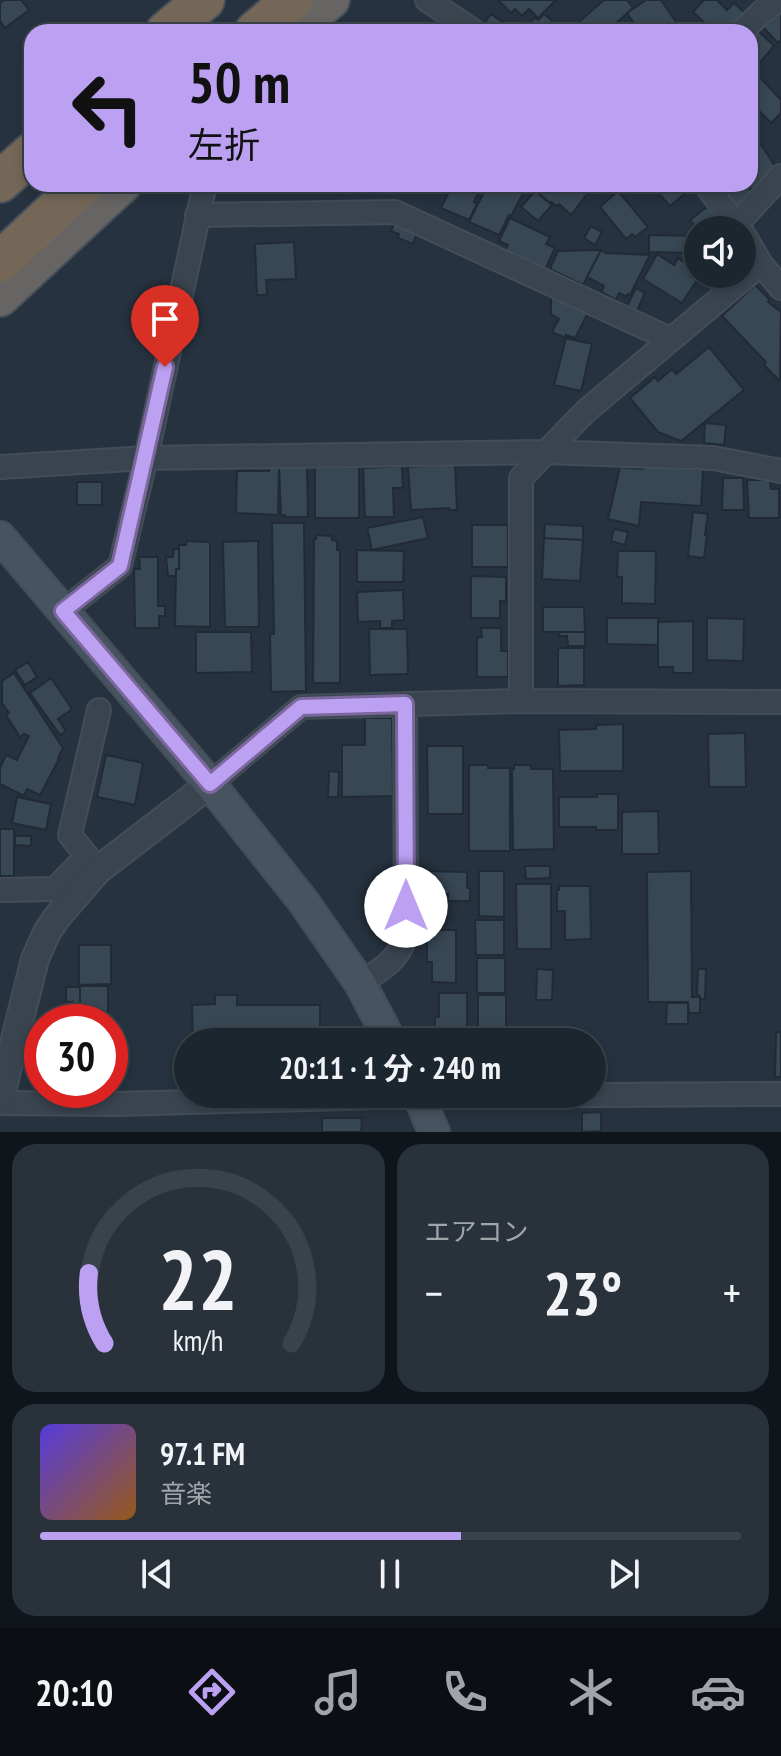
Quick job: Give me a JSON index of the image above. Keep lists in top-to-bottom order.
{
  "page": {
    "turn": ["50 m", "左折"],
    "limit": "30",
    "trip": "20:11 · 1 分 · 240 m",
    "tile": "エアコン",
    "heat": ["−", "23°", "+"],
    "song": ["97.1 FM", "音楽"],
    "tabs": "20:10",
    "gauge": ["22", "km/h"]
  }
}
